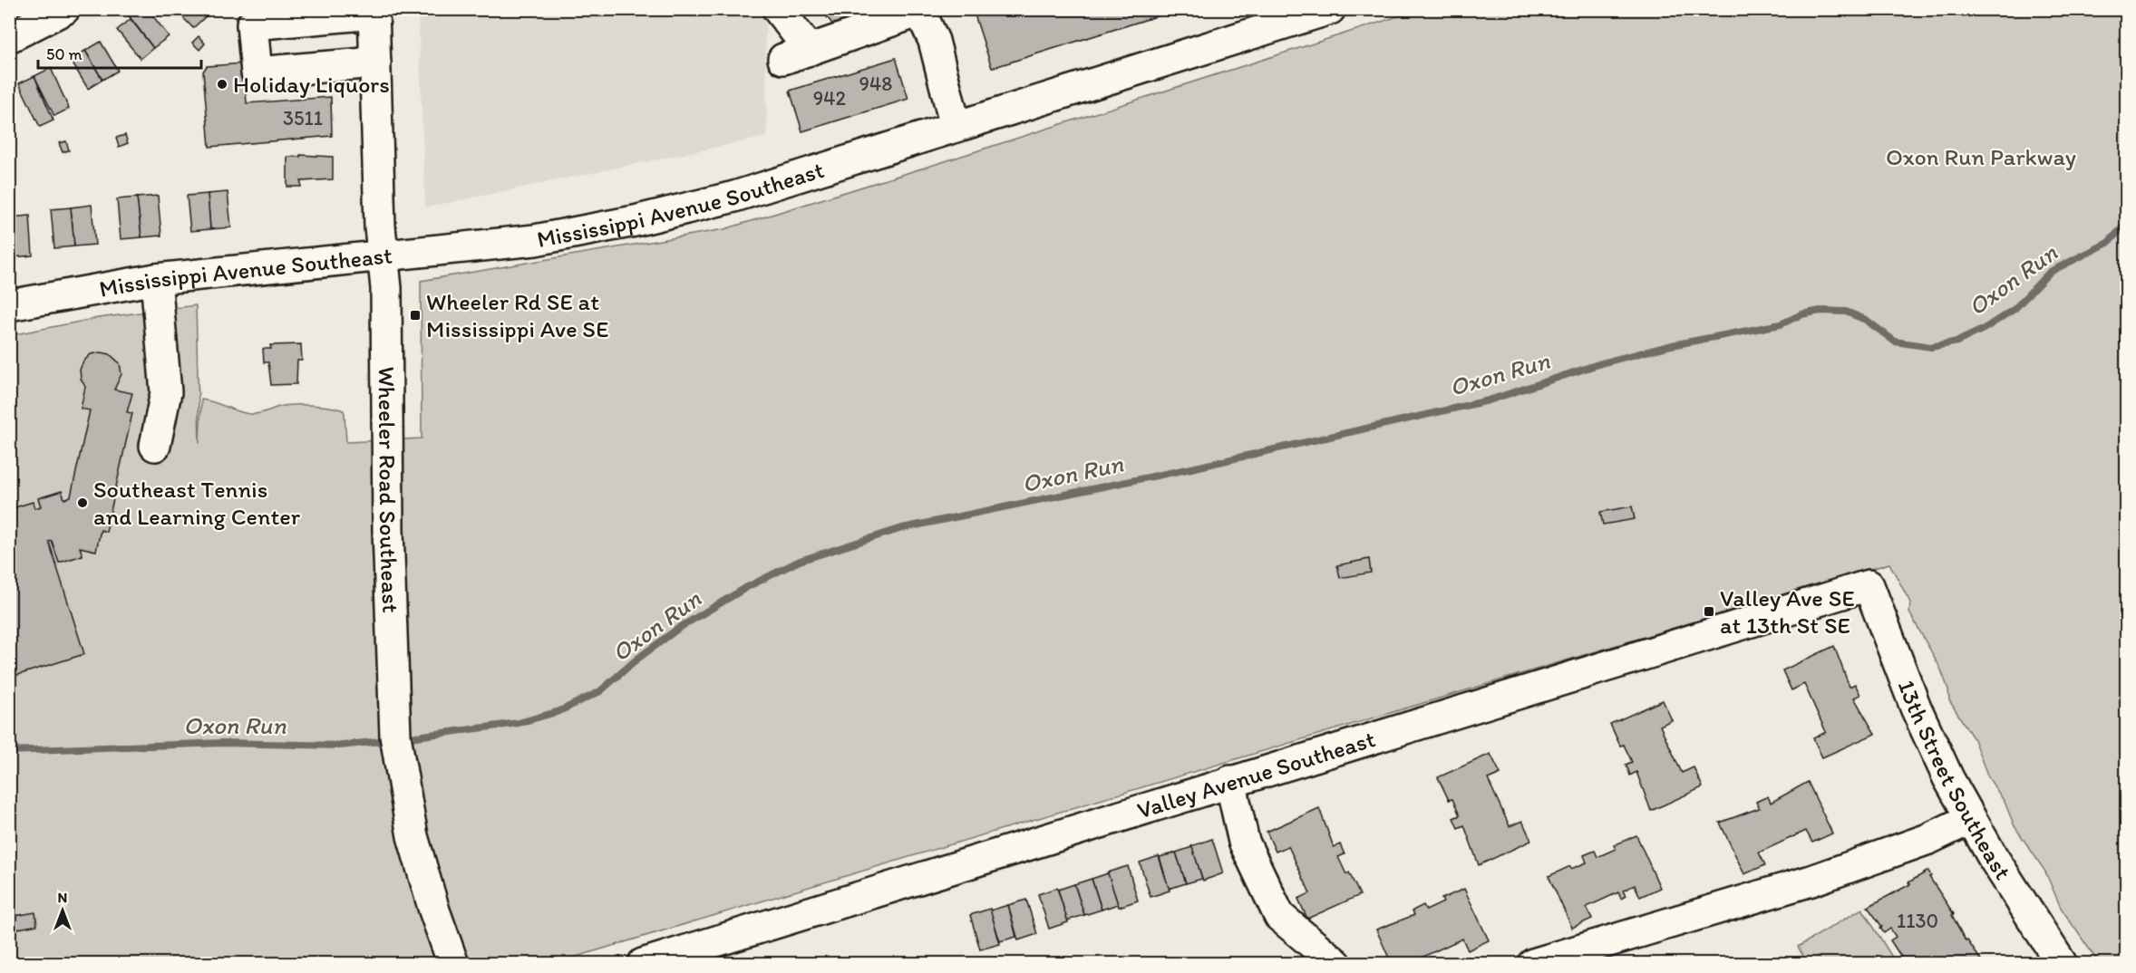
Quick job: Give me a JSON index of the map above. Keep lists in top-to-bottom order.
{
  "streets": {
    "main road": [
      "Mississippi Avenue Southeast",
      "Wheeler Road Southeast",
      "Valley Avenue Southeast",
      "13th Street Southeast"
    ]
  },
  "crossings": [
    ["Mississippi Avenue Southeast", "Wheeler Road Southeast"],
    ["Valley Avenue Southeast", "13th Street Southeast"]
  ],
  "water": ["Oxon Run"],
  "parks": ["Oxon Run Parkway"],
  "places": {
    "other": ["Holiday Liquors", "Southeast Tennis and Learning Center"],
    "transit": ["Wheeler Rd SE at Mississippi Ave SE", "Valley Ave SE at 13th St SE"]
  },
  "house_numbers": [
    "948",
    "942",
    "3511",
    "1130"
  ],
  "scale_bar": "50 m",
  "north": "top"
}
